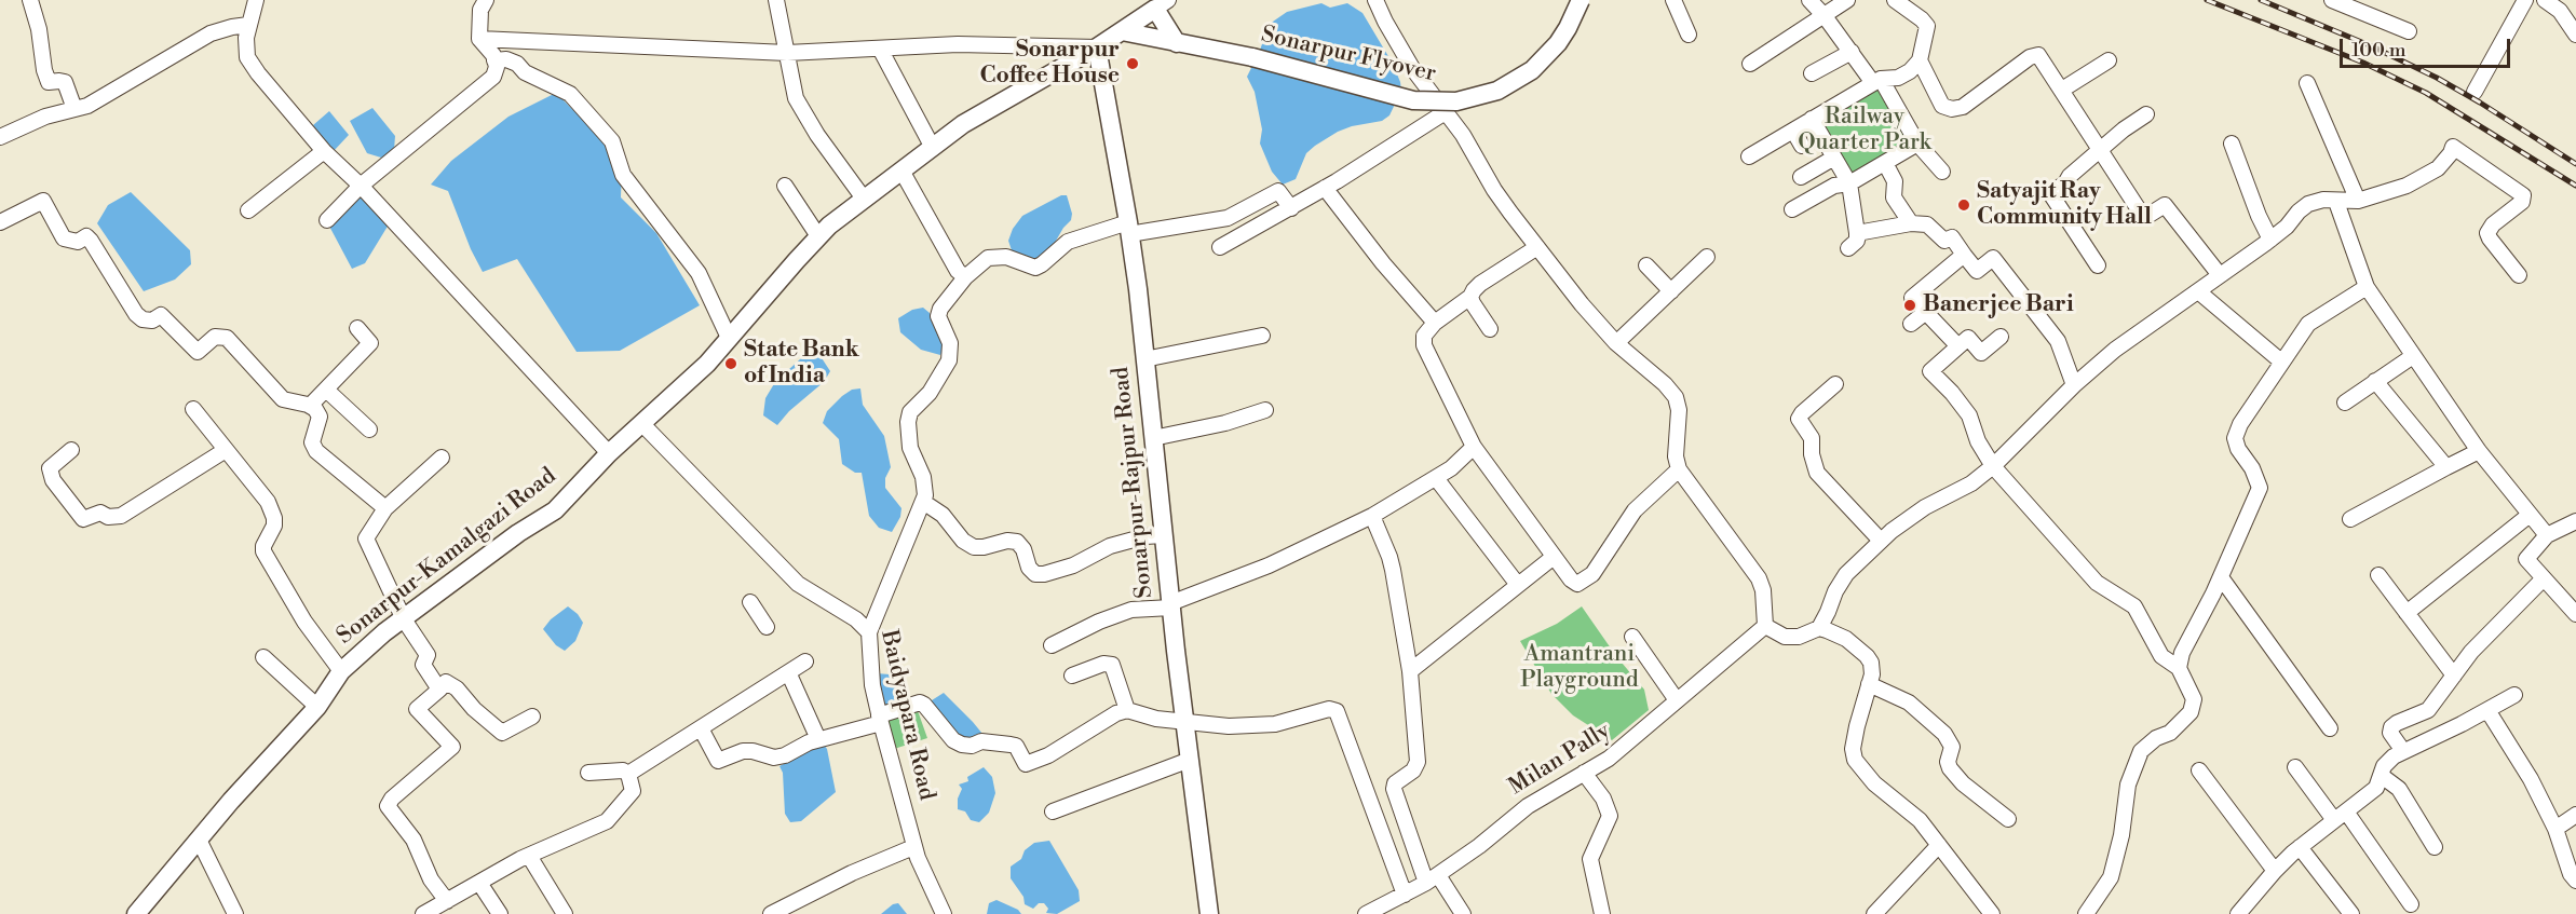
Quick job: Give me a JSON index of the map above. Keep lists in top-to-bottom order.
{
  "streets": {
    "main road": ["Sonarpur Flyover", "Sonarpur-Rajpur Road", "Sonarpur-Kamalgazi Road"],
    "street": ["Baidyapara Road", "Milan Pally"]
  },
  "crossings": [
    ["Sonarpur Flyover", "Sonarpur-Kamalgazi Road"],
    ["Sonarpur-Rajpur Road", "Sonarpur-Kamalgazi Road"],
    ["Sonarpur-Kamalgazi Road", "Baidyapara Road"]
  ],
  "parks": ["Railway Quarter Park", "Amantrani Playground"],
  "places": [
    "Sonarpur Coffee House",
    "Satyajit Ray Community Hall",
    "Banerjee Bari",
    "State Bank of India"
  ],
  "scale_bar": "100 m"
}
